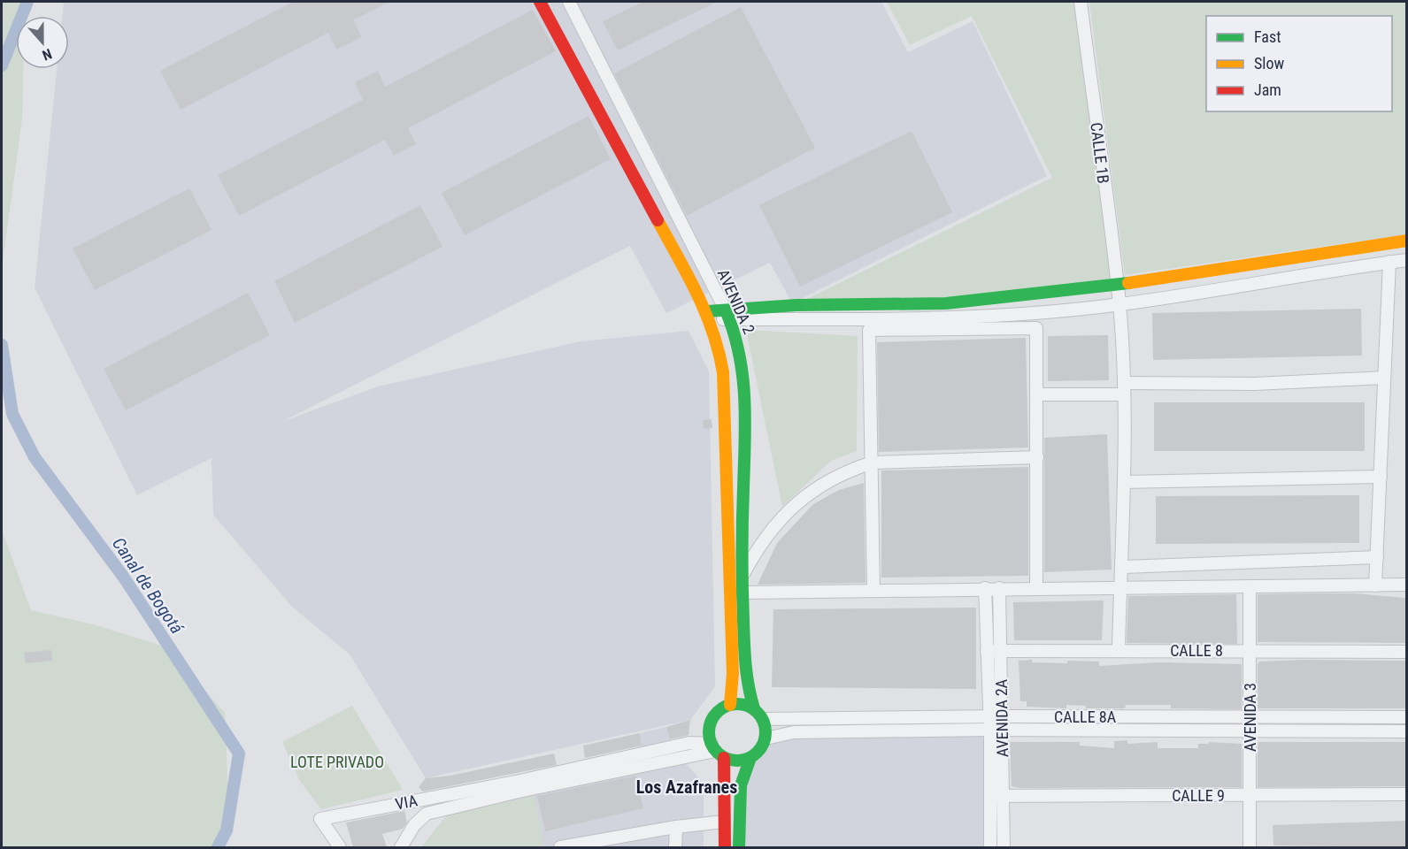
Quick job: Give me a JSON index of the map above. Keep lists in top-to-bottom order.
{
  "streets": {
    "street": [
      "CALLE 1B",
      "AVENIDA 2",
      "CALLE 8",
      "CALLE 8A",
      "AVENIDA 3",
      "AVENIDA 2A",
      "CALLE 9",
      "VIA"
    ]
  },
  "crossings": [
    ["CALLE 1B", "CALLE 8"],
    ["AVENIDA 2", "CALLE 8A"],
    ["CALLE 8", "AVENIDA 3"],
    ["CALLE 8", "AVENIDA 2A"],
    ["CALLE 8A", "AVENIDA 3"],
    ["CALLE 8A", "AVENIDA 2A"],
    ["AVENIDA 3", "CALLE 9"],
    ["AVENIDA 2A", "CALLE 9"]
  ],
  "districts": ["Los Azafranes"],
  "water": ["Canal de Bogotá"],
  "parks": ["LOTE PRIVADO"],
  "legend": ["Fast", "Slow", "Jam"],
  "north": "bottom"
}
